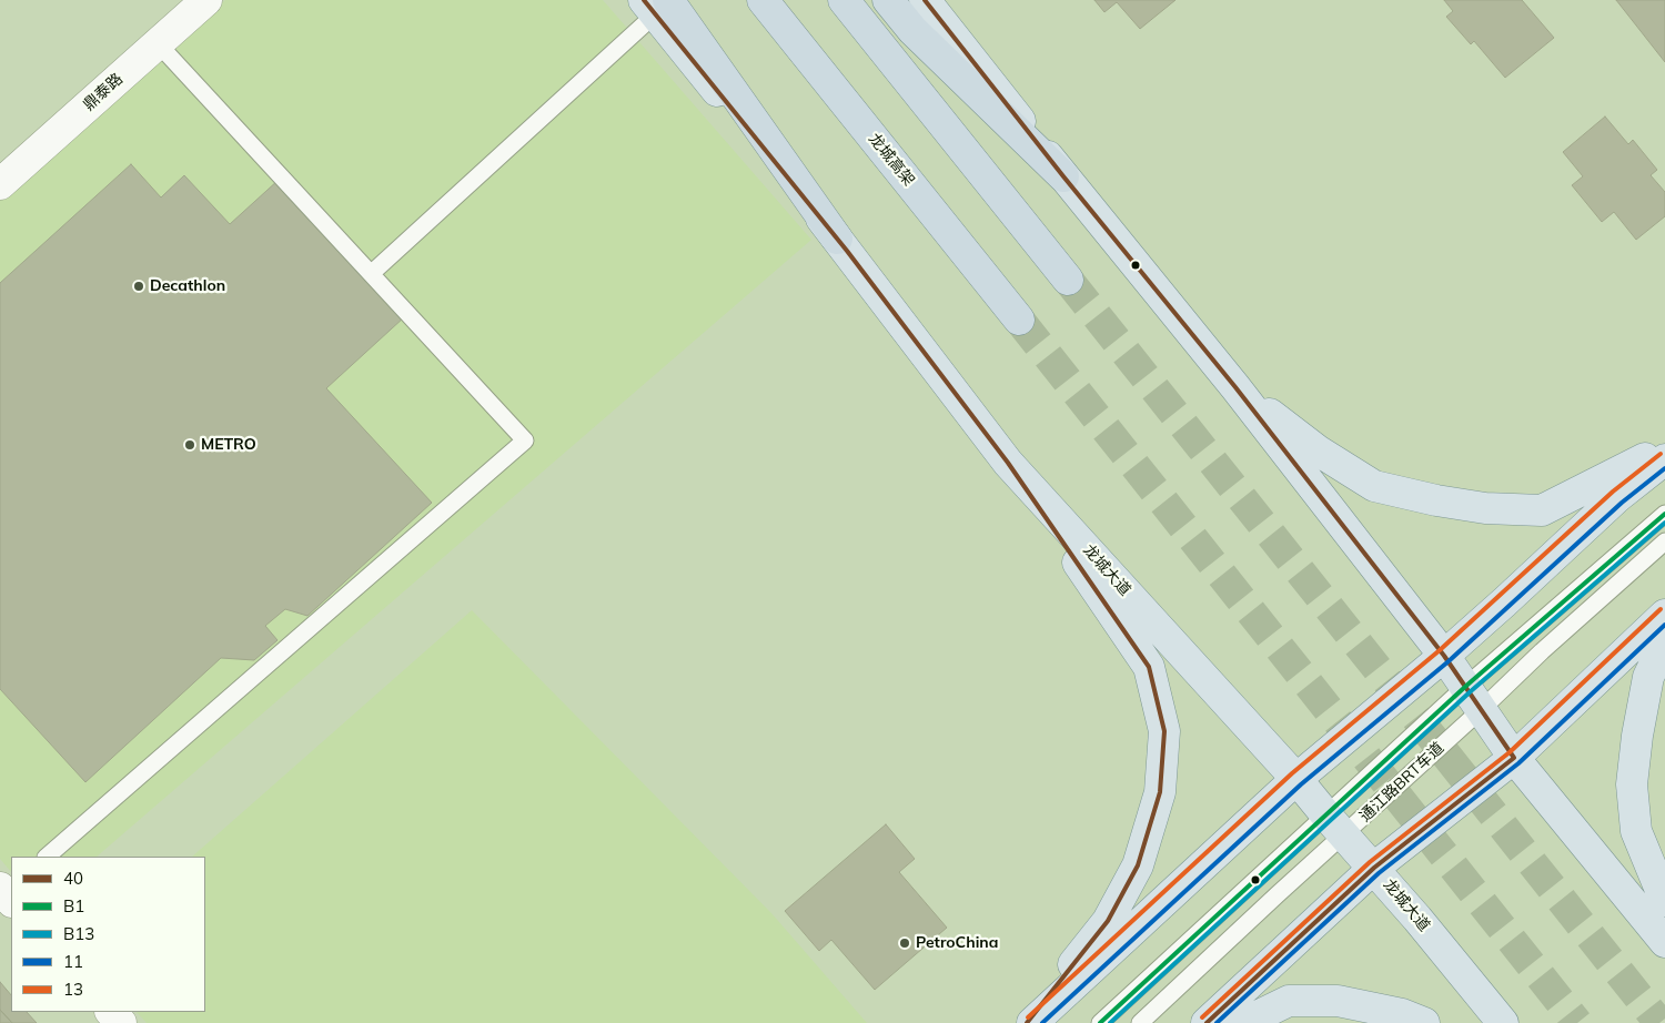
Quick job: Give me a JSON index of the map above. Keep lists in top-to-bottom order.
{
  "streets": {
    "highway": ["龙城高架"],
    "main road": ["龙城大道"],
    "street": ["鼎泰路"],
    "lane": ["通江路BRT车道"]
  },
  "crossings": [
    ["龙城大道", "通江路BRT车道"]
  ],
  "places": ["Decathlon", "METRO", "PetroChina"],
  "lines": [
    "transit line 40",
    "transit line 13",
    "transit line 11",
    "transit line B1",
    "transit line B13"
  ],
  "legend": [
    "40",
    "B1",
    "B13",
    "11",
    "13"
  ]
}
